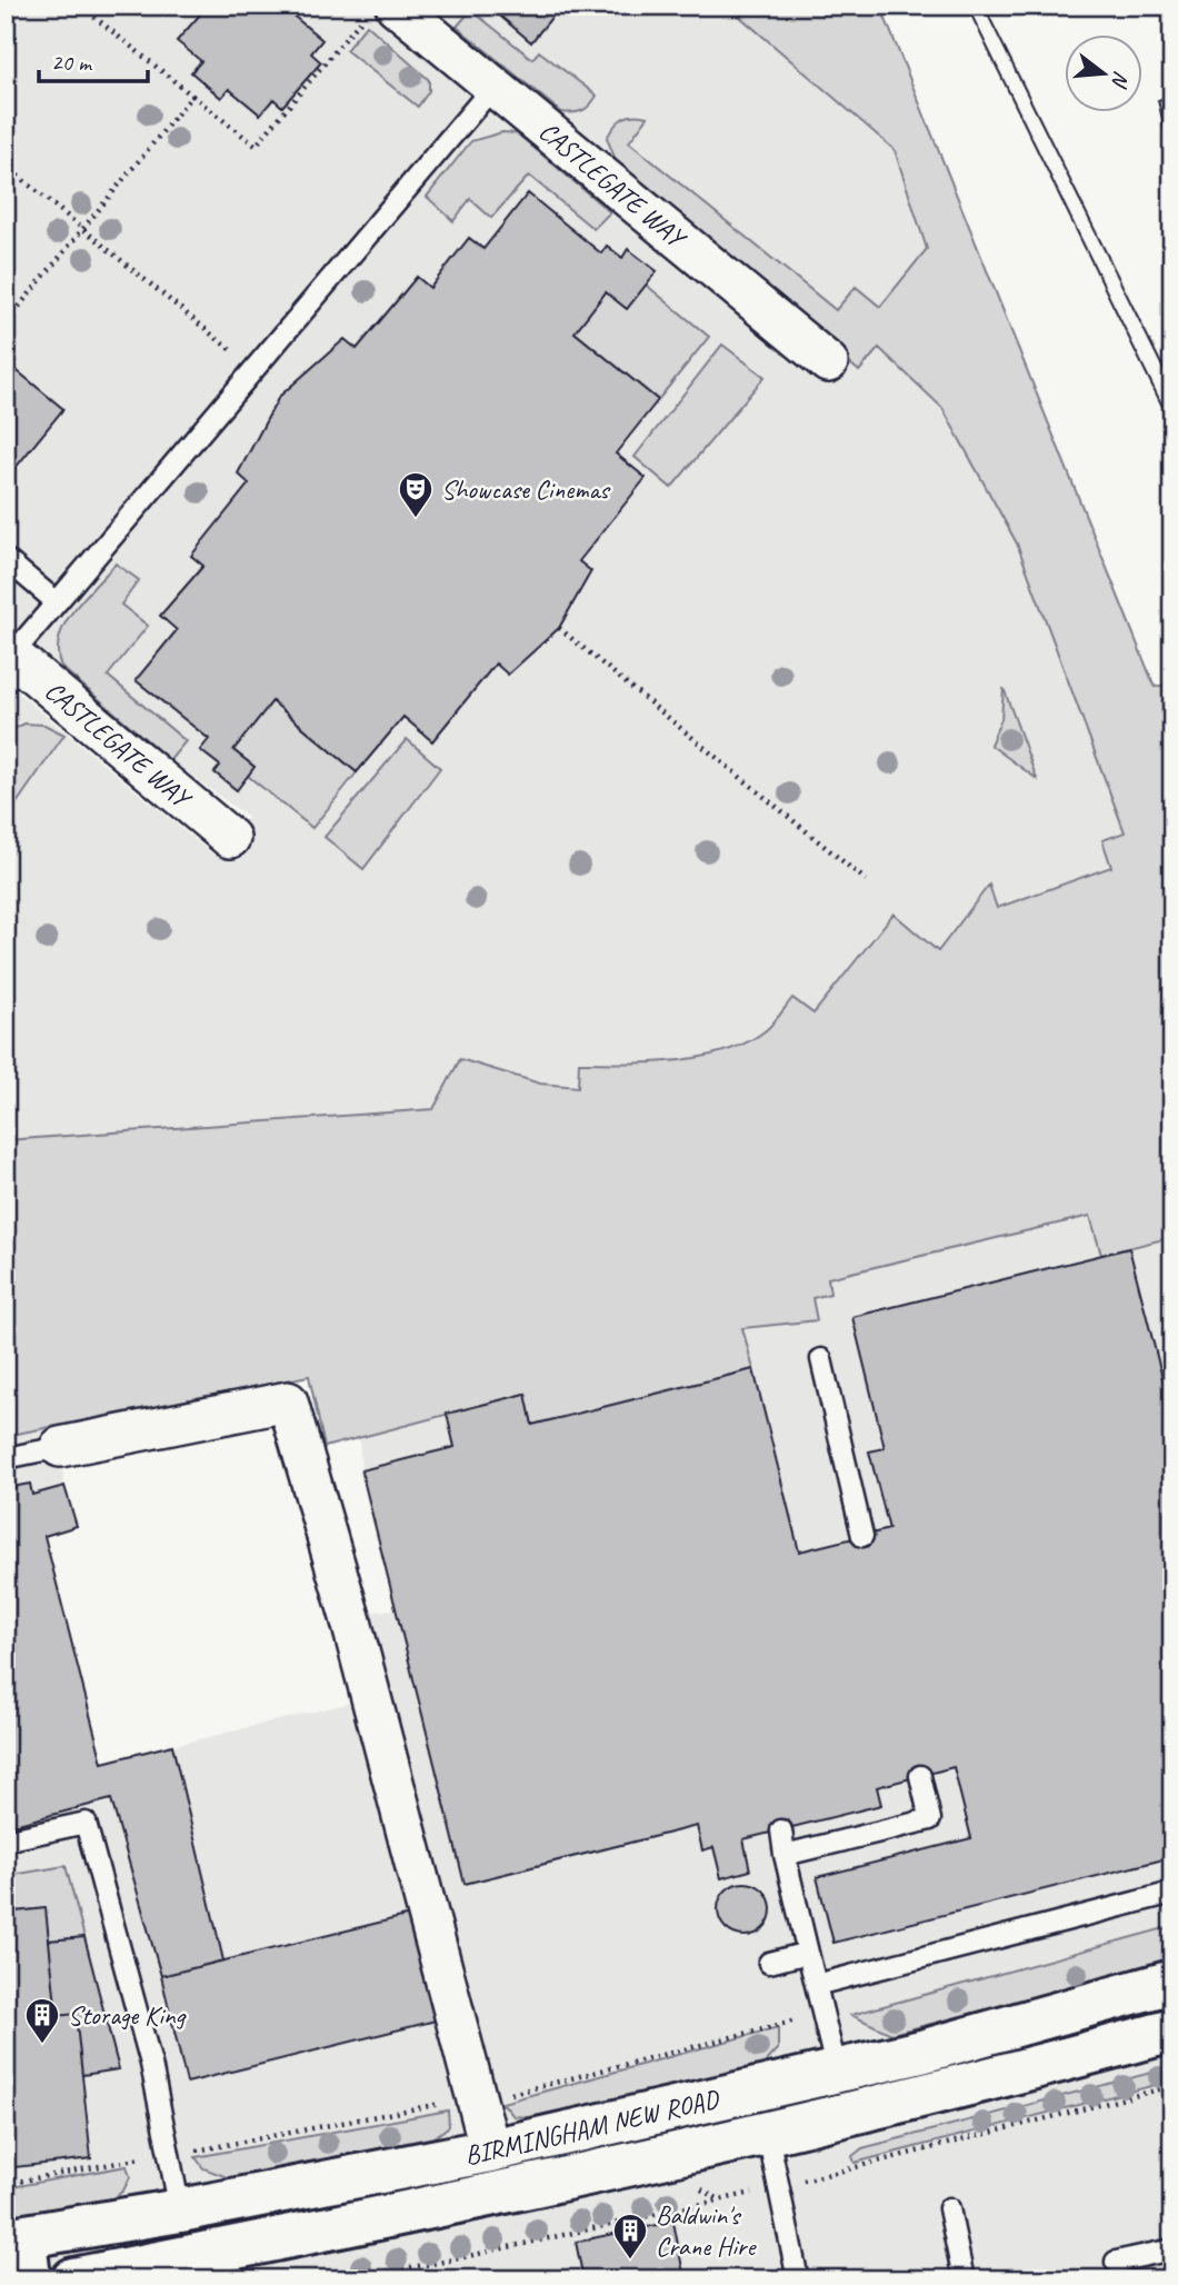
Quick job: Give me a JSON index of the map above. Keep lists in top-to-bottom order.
{
  "streets": {
    "highway": ["BIRMINGHAM NEW ROAD"],
    "street": ["CASTLEGATE WAY"]
  },
  "places": {
    "theatre": ["Showcase Cinemas"],
    "building": ["Storage King", "Baldwin's Crane Hire"]
  },
  "scale_bar": "20 m",
  "north": "right"
}
